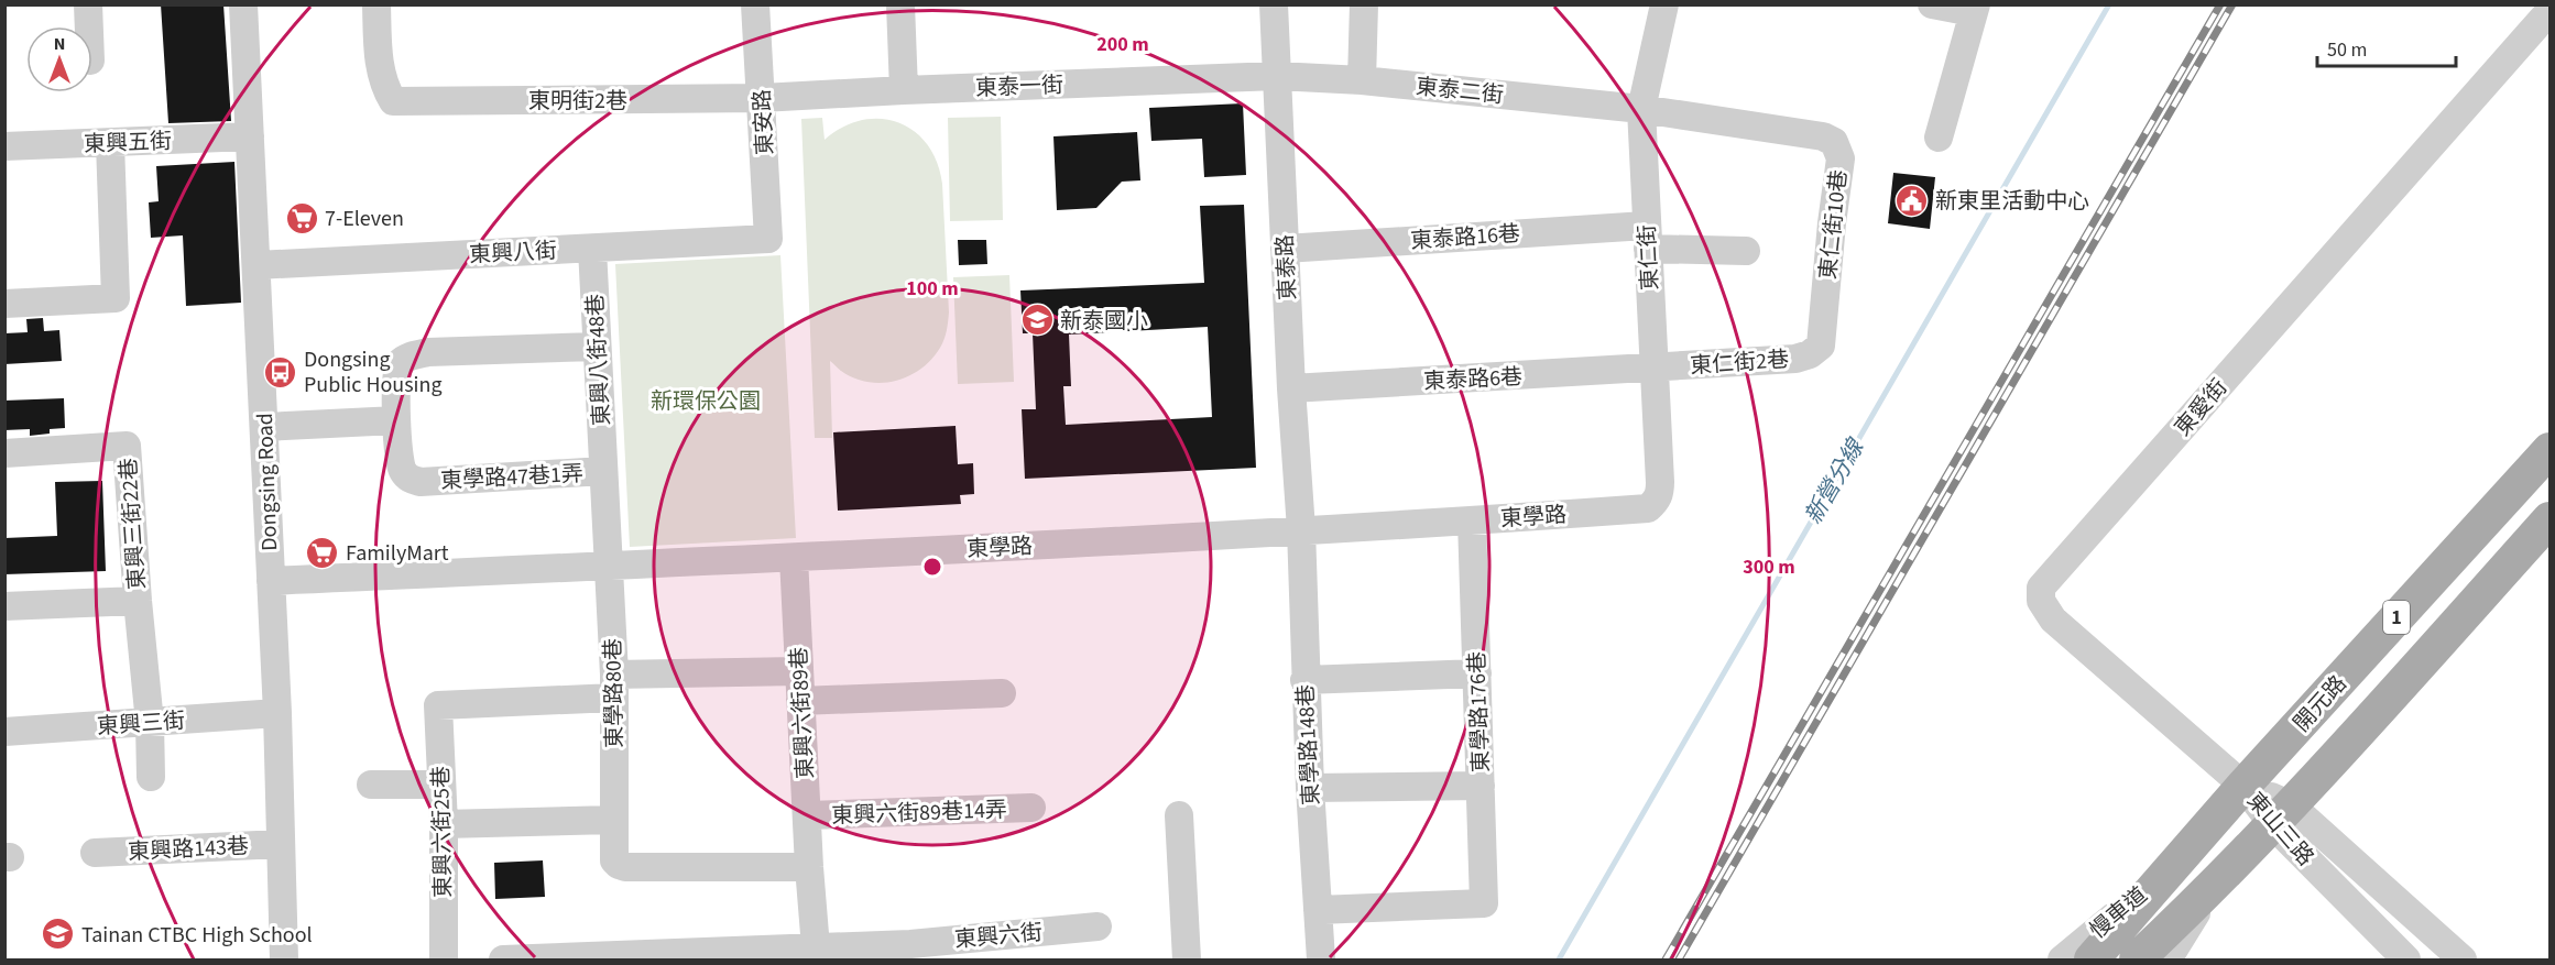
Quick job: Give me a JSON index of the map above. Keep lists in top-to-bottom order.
{
  "streets": {
    "main road": ["1", "開元路"],
    "street": [
      "東泰一街",
      "東泰二街",
      "東明街2巷",
      "東安路",
      "東興五街",
      "東仁街10巷",
      "東泰路16巷",
      "東興八街",
      "東仁街",
      "東泰路",
      "東興八街48巷",
      "東仁街2巷",
      "東泰路6巷",
      "東愛街",
      "東學路47巷1弄",
      "Dongsing Road",
      "東學路",
      "東興三街22巷",
      "東學路80巷",
      "東學路176巷",
      "東興六街89巷",
      "東興三街",
      "東學路148巷",
      "東興六街89巷14弄",
      "東山三路",
      "東興六街25巷",
      "東興路143巷",
      "慢車道",
      "東興六街"
    ]
  },
  "crossings": [
    ["東泰一街", "東泰二街"],
    ["東泰一街", "東明街2巷"],
    ["東泰一街", "東安路"],
    ["東泰一街", "東泰路"],
    ["東泰二街", "東仁街10巷"],
    ["東泰二街", "東仁街"],
    ["東泰二街", "東泰路"],
    ["東明街2巷", "東安路"],
    ["東安路", "東興八街"],
    ["東興五街", "Dongsing Road"],
    ["東仁街10巷", "東仁街"],
    ["東仁街10巷", "東仁街2巷"],
    ["東泰路16巷", "東仁街"],
    ["東泰路16巷", "東泰路"],
    ["東興八街", "東興八街48巷"],
    ["東興八街", "Dongsing Road"],
    ["東仁街", "東仁街2巷"],
    ["東仁街", "東泰路6巷"],
    ["東仁街", "東學路"],
    ["東泰路", "東泰路6巷"],
    ["東泰路", "東學路"],
    ["東泰路", "東學路148巷"],
    ["東興八街48巷", "東學路47巷1弄"],
    ["東興八街48巷", "東學路"],
    ["東興八街48巷", "東學路80巷"],
    ["東仁街2巷", "東泰路6巷"],
    ["東愛街", "開元路"],
    ["東愛街", "東山三路"],
    ["Dongsing Road", "東學路"],
    ["Dongsing Road", "東興三街"],
    ["Dongsing Road", "東興路143巷"],
    ["東學路", "東學路80巷"],
    ["東學路", "東學路176巷"],
    ["東學路", "東興六街89巷"],
    ["東學路", "東學路148巷"],
    ["東興三街22巷", "東興三街"],
    ["1", "東山三路"],
    ["東學路80巷", "東興六街25巷"],
    ["開元路", "東山三路"],
    ["開元路", "慢車道"],
    ["東學路176巷", "東學路148巷"],
    ["東興六街89巷", "東興六街89巷14弄"],
    ["東興六街89巷", "東興六街"]
  ],
  "water": ["新營分線"],
  "parks": ["新環保公園"],
  "places": {
    "public building": ["新東里活動中心"],
    "supermarket": ["7-Eleven", "FamilyMart"],
    "school or university": ["新泰國小", "Tainan CTBC High School"],
    "bus stop": ["Dongsing Public Housing"]
  },
  "scale_bar": "50 m",
  "north": "top",
  "rings": ["200 m", "100 m", "300 m"]
}
